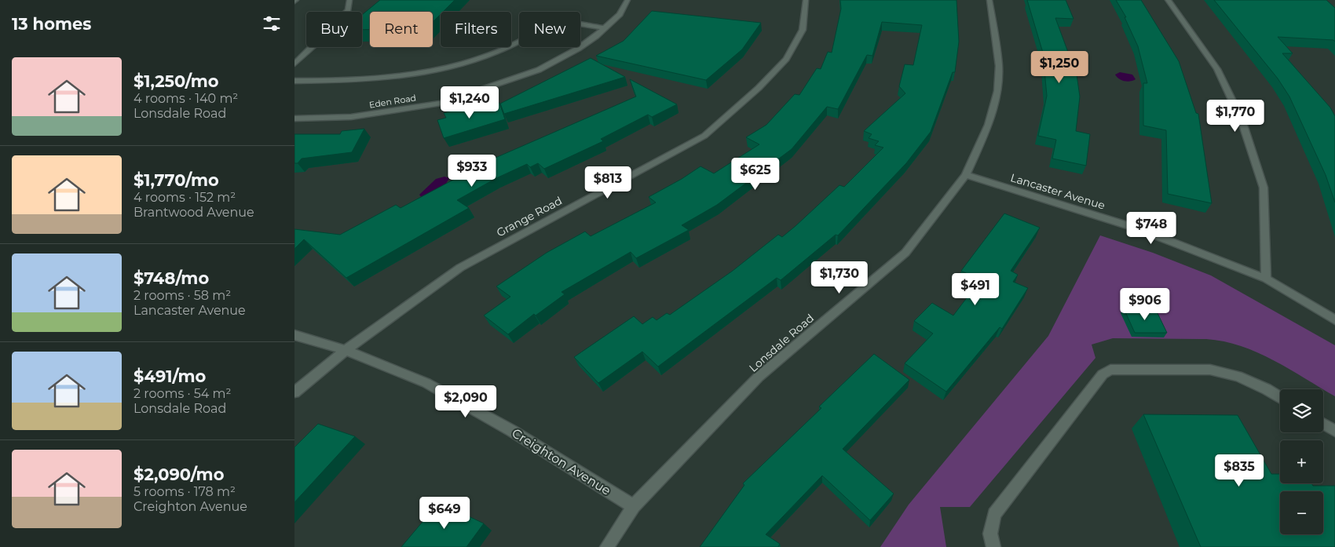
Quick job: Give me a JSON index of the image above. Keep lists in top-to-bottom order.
{
  "streets": {
    "street": [
      "Eden Road",
      "Lancaster Avenue",
      "Grange Road",
      "Lonsdale Road",
      "Creighton Avenue"
    ]
  },
  "crossings": [
    ["Lancaster Avenue", "Lonsdale Road"],
    ["Grange Road", "Creighton Avenue"],
    ["Lonsdale Road", "Creighton Avenue"]
  ],
  "page": {
    "heading": "13 homes",
    "chip": [
      "Buy",
      "Rent",
      "Filters",
      "New"
    ],
    "list": [
      {
        "name": "$1,250/mo",
        "note": "4 rooms · 140 m² · Lonsdale Road"
      },
      {
        "name": "$1,770/mo",
        "note": "4 rooms · 152 m² · Brantwood Avenue"
      },
      {
        "name": "$748/mo",
        "note": "2 rooms · 58 m² · Lancaster Avenue"
      },
      {
        "name": "$491/mo",
        "note": "2 rooms · 54 m² · Lonsdale Road"
      },
      {
        "name": "$2,090/mo",
        "note": "5 rooms · 178 m² · Creighton Avenue"
      }
    ],
    "price": [
      "$1,250",
      "$1,240",
      "$1,770",
      "$933",
      "$625",
      "$813",
      "$748",
      "$1,730",
      "$491",
      "$906",
      "$2,090",
      "$835",
      "$649"
    ],
    "map_buttons": ["+", "−"]
  }
}
